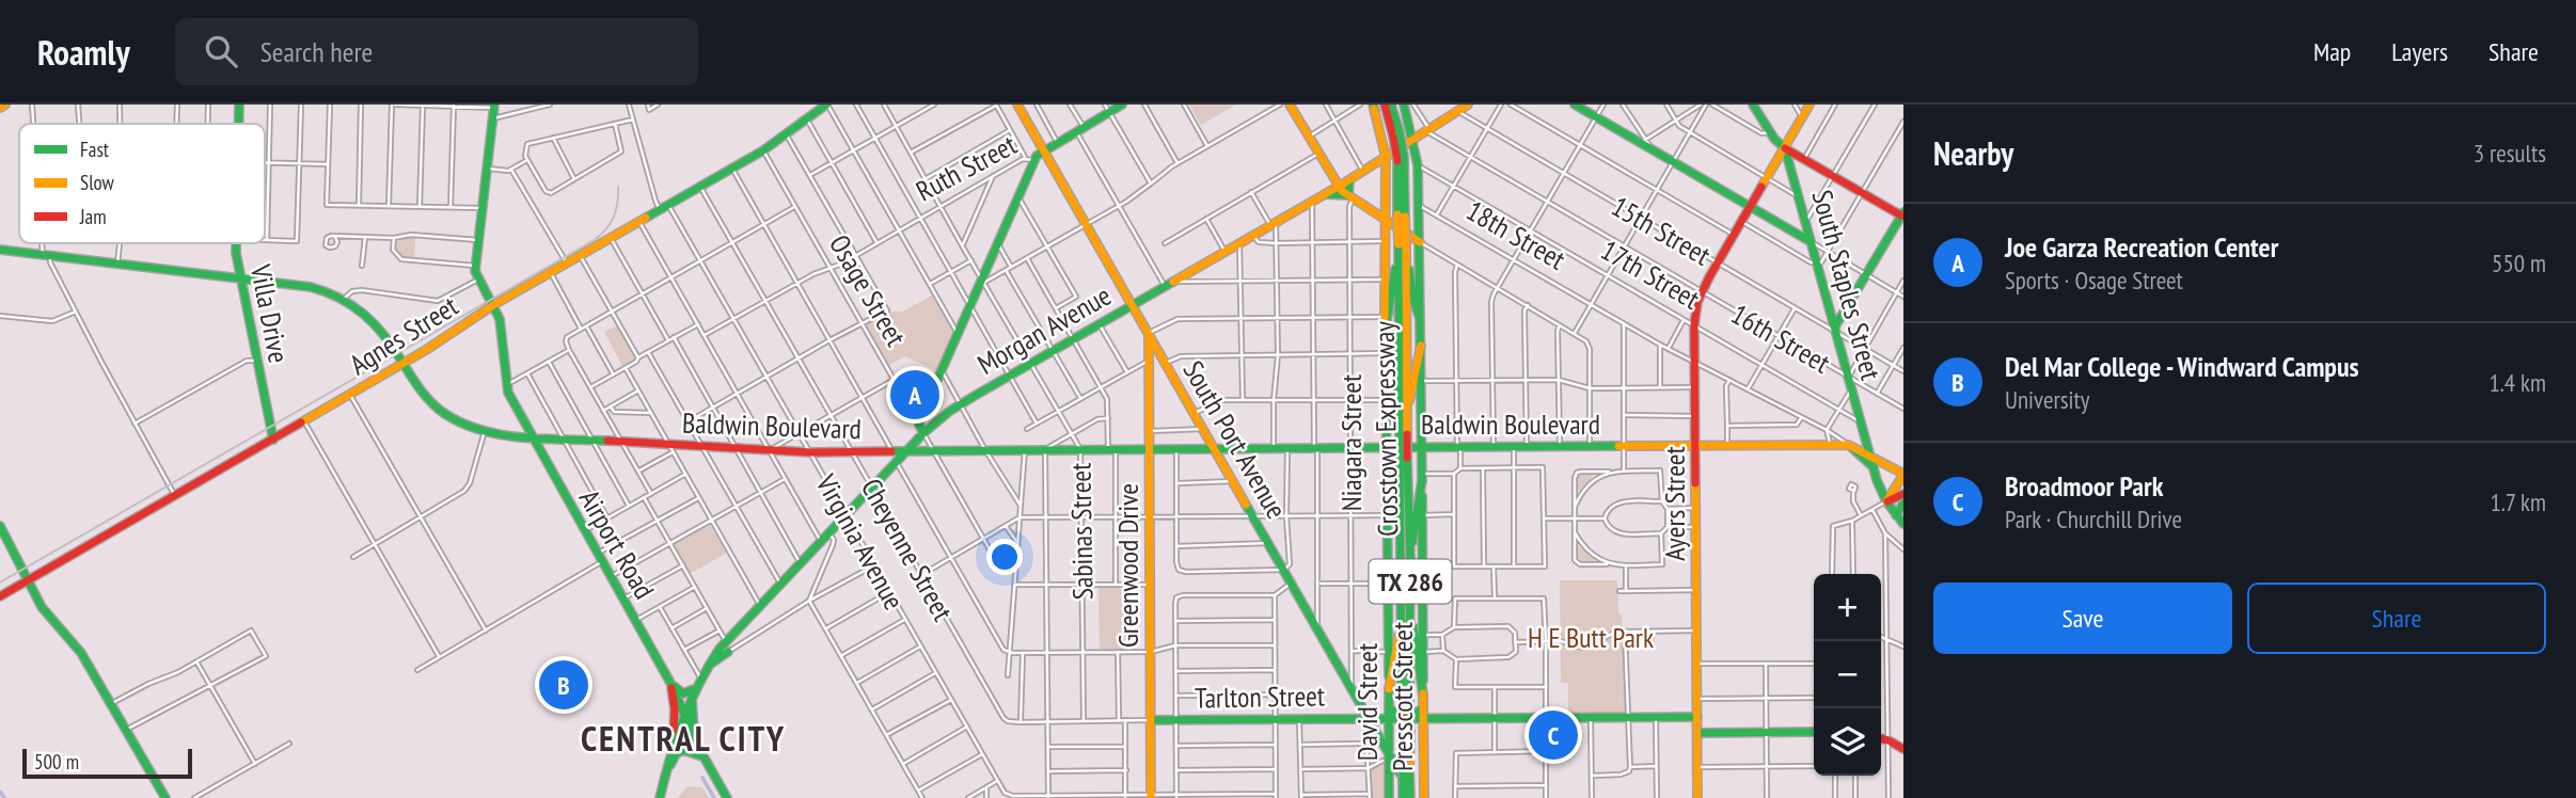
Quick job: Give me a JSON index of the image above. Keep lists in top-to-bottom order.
{
  "streets": {
    "main road": [
      "Ruth Street",
      "South Staples Street",
      "Osage Street",
      "Villa Drive",
      "Morgan Avenue",
      "Agnes Street",
      "Baldwin Boulevard",
      "Crosstown Expressway",
      "South Port Avenue",
      "Ayers Street",
      "Airport Road",
      "Greenwood Drive",
      "TX 286",
      "Tarlton Street",
      "Presscott Street",
      "David Street"
    ],
    "street": [
      "15th Street",
      "18th Street",
      "17th Street",
      "16th Street",
      "Niagara Street",
      "Sabinas Street",
      "Virginia Avenue",
      "Cheyenne Street"
    ]
  },
  "crossings": [
    ["Ruth Street", "Osage Street"],
    ["Ruth Street", "South Port Avenue"],
    ["Ruth Street", "Sabinas Street"],
    ["Ruth Street", "Virginia Avenue"],
    ["Ruth Street", "Cheyenne Street"],
    ["15th Street", "South Staples Street"],
    ["15th Street", "Morgan Avenue"],
    ["15th Street", "Ayers Street"],
    ["18th Street", "Baldwin Boulevard"],
    ["18th Street", "Ayers Street"],
    ["18th Street", "Presscott Street"],
    ["17th Street", "South Staples Street"],
    ["17th Street", "Ayers Street"],
    ["17th Street", "Presscott Street"],
    ["South Staples Street", "16th Street"],
    ["South Staples Street", "Baldwin Boulevard"],
    ["South Staples Street", "Ayers Street"],
    ["Osage Street", "Morgan Avenue"],
    ["Osage Street", "Agnes Street"],
    ["Osage Street", "Baldwin Boulevard"],
    ["Villa Drive", "Agnes Street"],
    ["Villa Drive", "Baldwin Boulevard"],
    ["Morgan Avenue", "16th Street"],
    ["Morgan Avenue", "Baldwin Boulevard"],
    ["Morgan Avenue", "South Port Avenue"],
    ["Morgan Avenue", "Sabinas Street"],
    ["Morgan Avenue", "Presscott Street"],
    ["Morgan Avenue", "David Street"],
    ["Agnes Street", "Baldwin Boulevard"],
    ["Agnes Street", "Virginia Avenue"],
    ["Agnes Street", "Airport Road"],
    ["Agnes Street", "Cheyenne Street"],
    ["16th Street", "Ayers Street"],
    ["Baldwin Boulevard", "South Port Avenue"],
    ["Baldwin Boulevard", "Niagara Street"],
    ["Baldwin Boulevard", "Ayers Street"],
    ["Baldwin Boulevard", "Sabinas Street"],
    ["Baldwin Boulevard", "Virginia Avenue"],
    ["Baldwin Boulevard", "Airport Road"],
    ["Baldwin Boulevard", "Cheyenne Street"],
    ["Baldwin Boulevard", "Greenwood Drive"],
    ["Baldwin Boulevard", "Presscott Street"],
    ["Baldwin Boulevard", "David Street"],
    ["Crosstown Expressway", "South Port Avenue"],
    ["South Port Avenue", "Niagara Street"],
    ["South Port Avenue", "Greenwood Drive"],
    ["South Port Avenue", "Tarlton Street"],
    ["South Port Avenue", "David Street"],
    ["Ayers Street", "Tarlton Street"],
    ["Sabinas Street", "Tarlton Street"],
    ["Cheyenne Street", "Tarlton Street"],
    ["Greenwood Drive", "Tarlton Street"],
    ["Tarlton Street", "Presscott Street"],
    ["Tarlton Street", "David Street"]
  ],
  "districts": ["CENTRAL CITY"],
  "parks": ["H E Butt Park"],
  "legend": ["Fast", "Slow", "Jam"],
  "scale_bar": "500 m",
  "page": {
    "header": "Roamly",
    "search": "Search here",
    "nav": ["Map", "Layers", "Share"],
    "heading": ["Nearby", "3 results"],
    "list": [
      {
        "mark": "A",
        "name": "Joe Garza Recreation Center",
        "note": "Sports · Osage Street",
        "value": "550 m"
      },
      {
        "mark": "B",
        "name": "Del Mar College - Windward Campus",
        "note": "University",
        "value": "1.4 km"
      },
      {
        "mark": "C",
        "name": "Broadmoor Park",
        "note": "Park · Churchill Drive",
        "value": "1.7 km"
      }
    ],
    "pins": ["A", "B", "C"],
    "buttons": ["Save", "Share"],
    "map_buttons": ["+", "−"],
    "scale": "500 m"
  }
}
